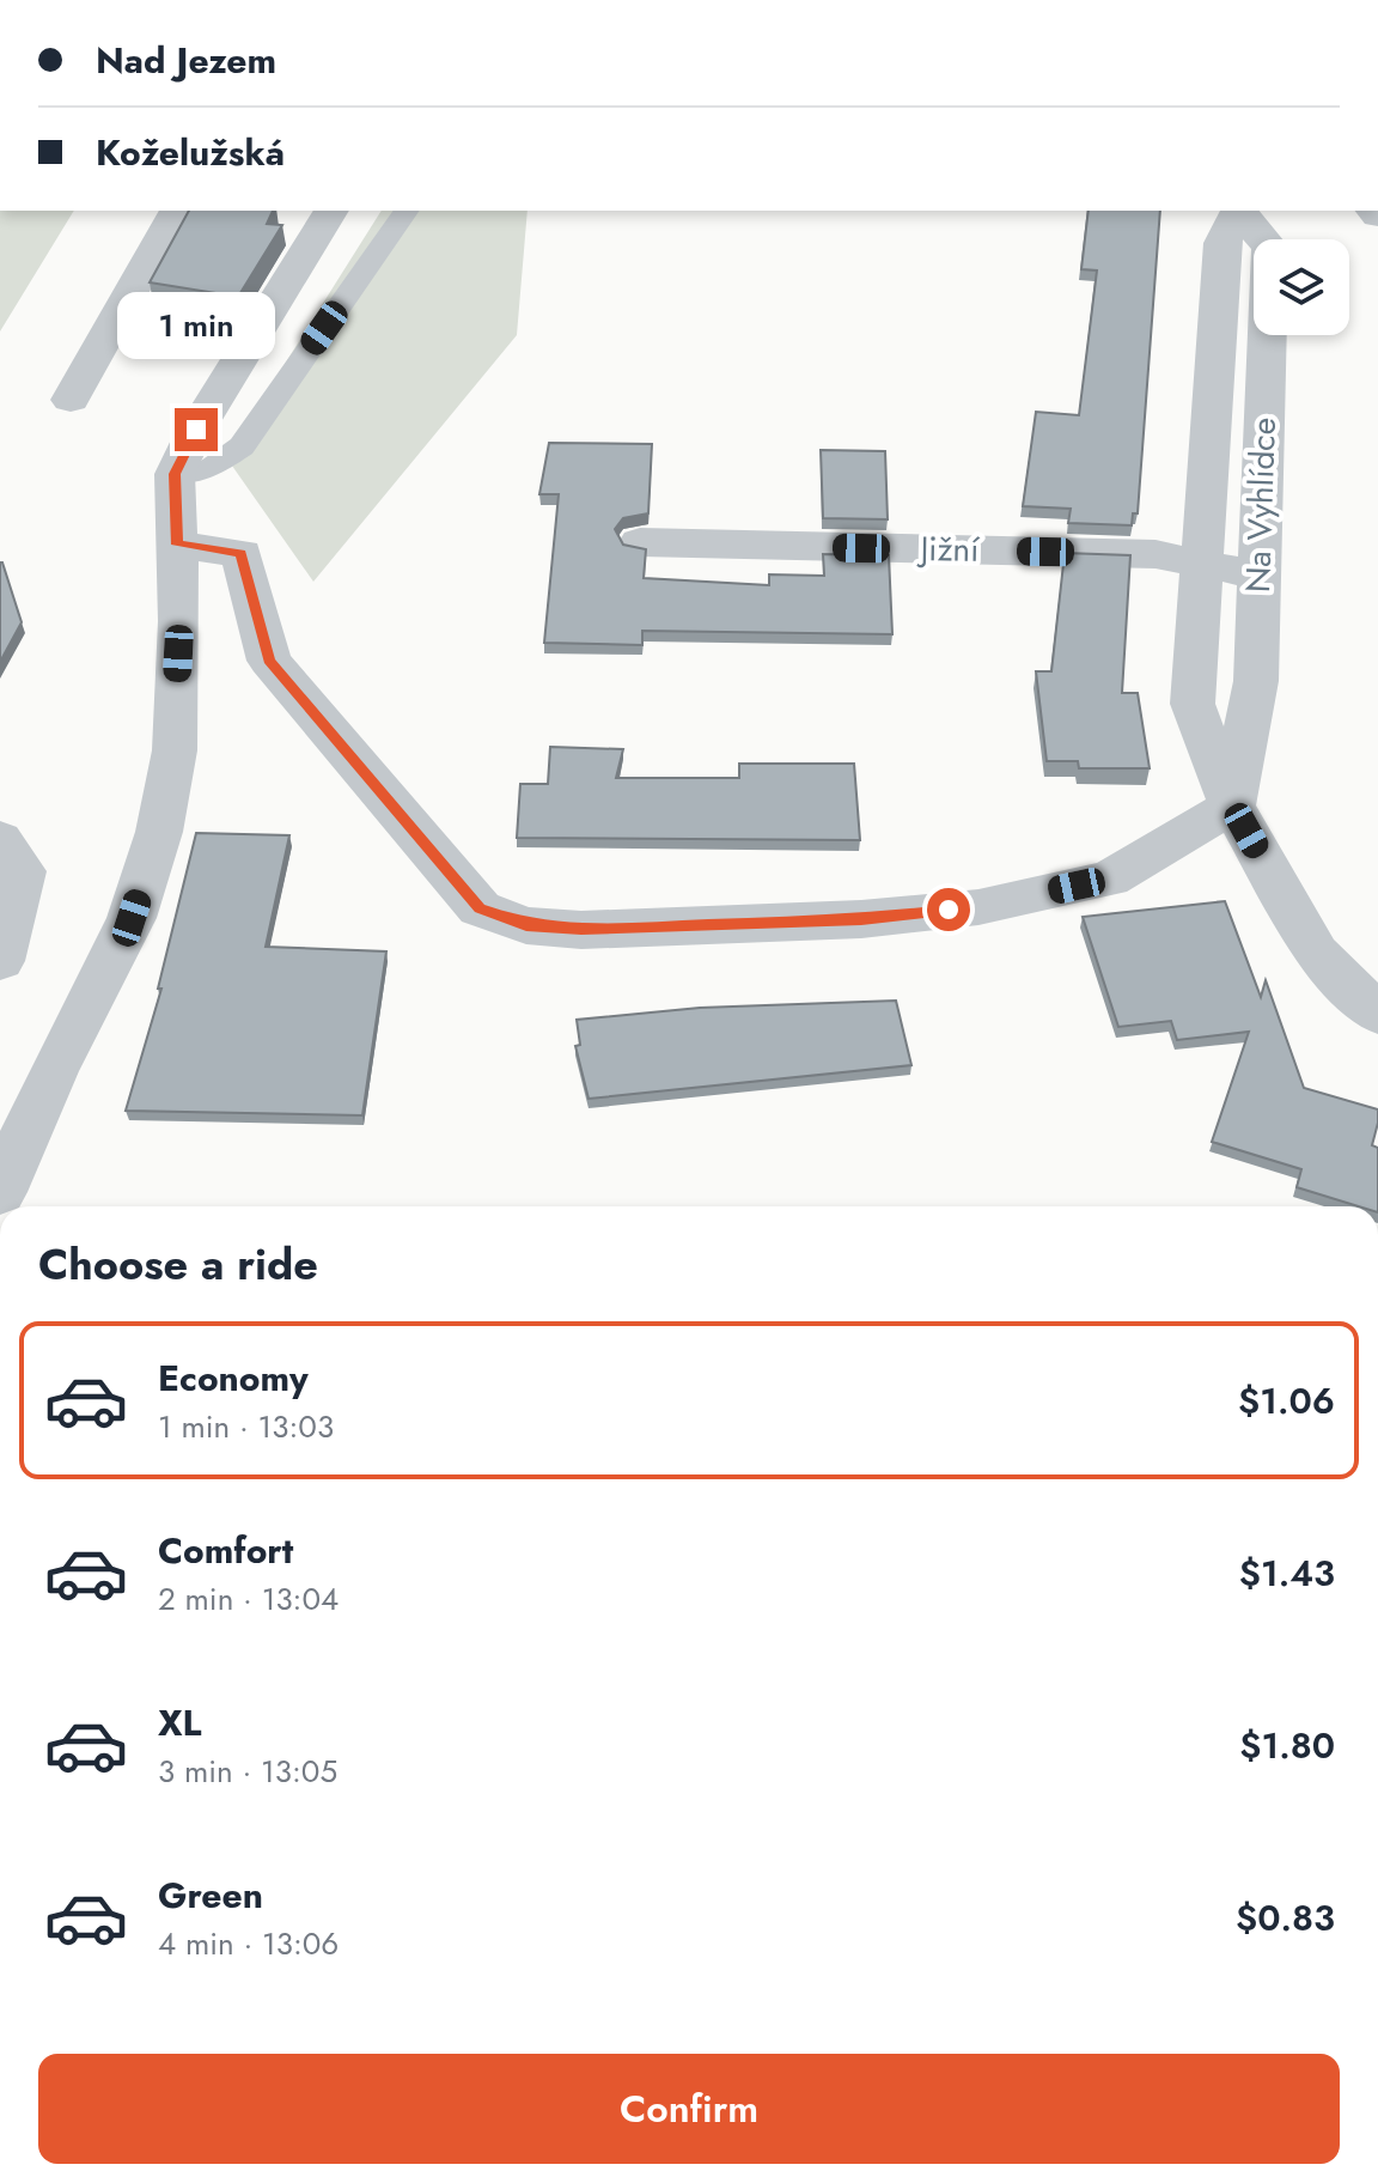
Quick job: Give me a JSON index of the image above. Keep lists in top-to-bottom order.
{
  "streets": {
    "street": ["Na Vyhlídce", "Jižní"]
  },
  "crossings": [
    ["Na Vyhlídce", "Jižní"]
  ],
  "page": {
    "banner": ["Nad Jezem", "Koželužská"],
    "bubble": "1 min",
    "heading": "Choose a ride",
    "list": [
      {
        "name": "Economy",
        "note": "1 min · 13:03",
        "value": "$1.06"
      },
      {
        "name": "Comfort",
        "note": "2 min · 13:04",
        "value": "$1.43"
      },
      {
        "name": "XL",
        "note": "3 min · 13:05",
        "value": "$1.80"
      },
      {
        "name": "Green",
        "note": "4 min · 13:06",
        "value": "$0.83"
      }
    ],
    "buttons": "Confirm"
  }
}
